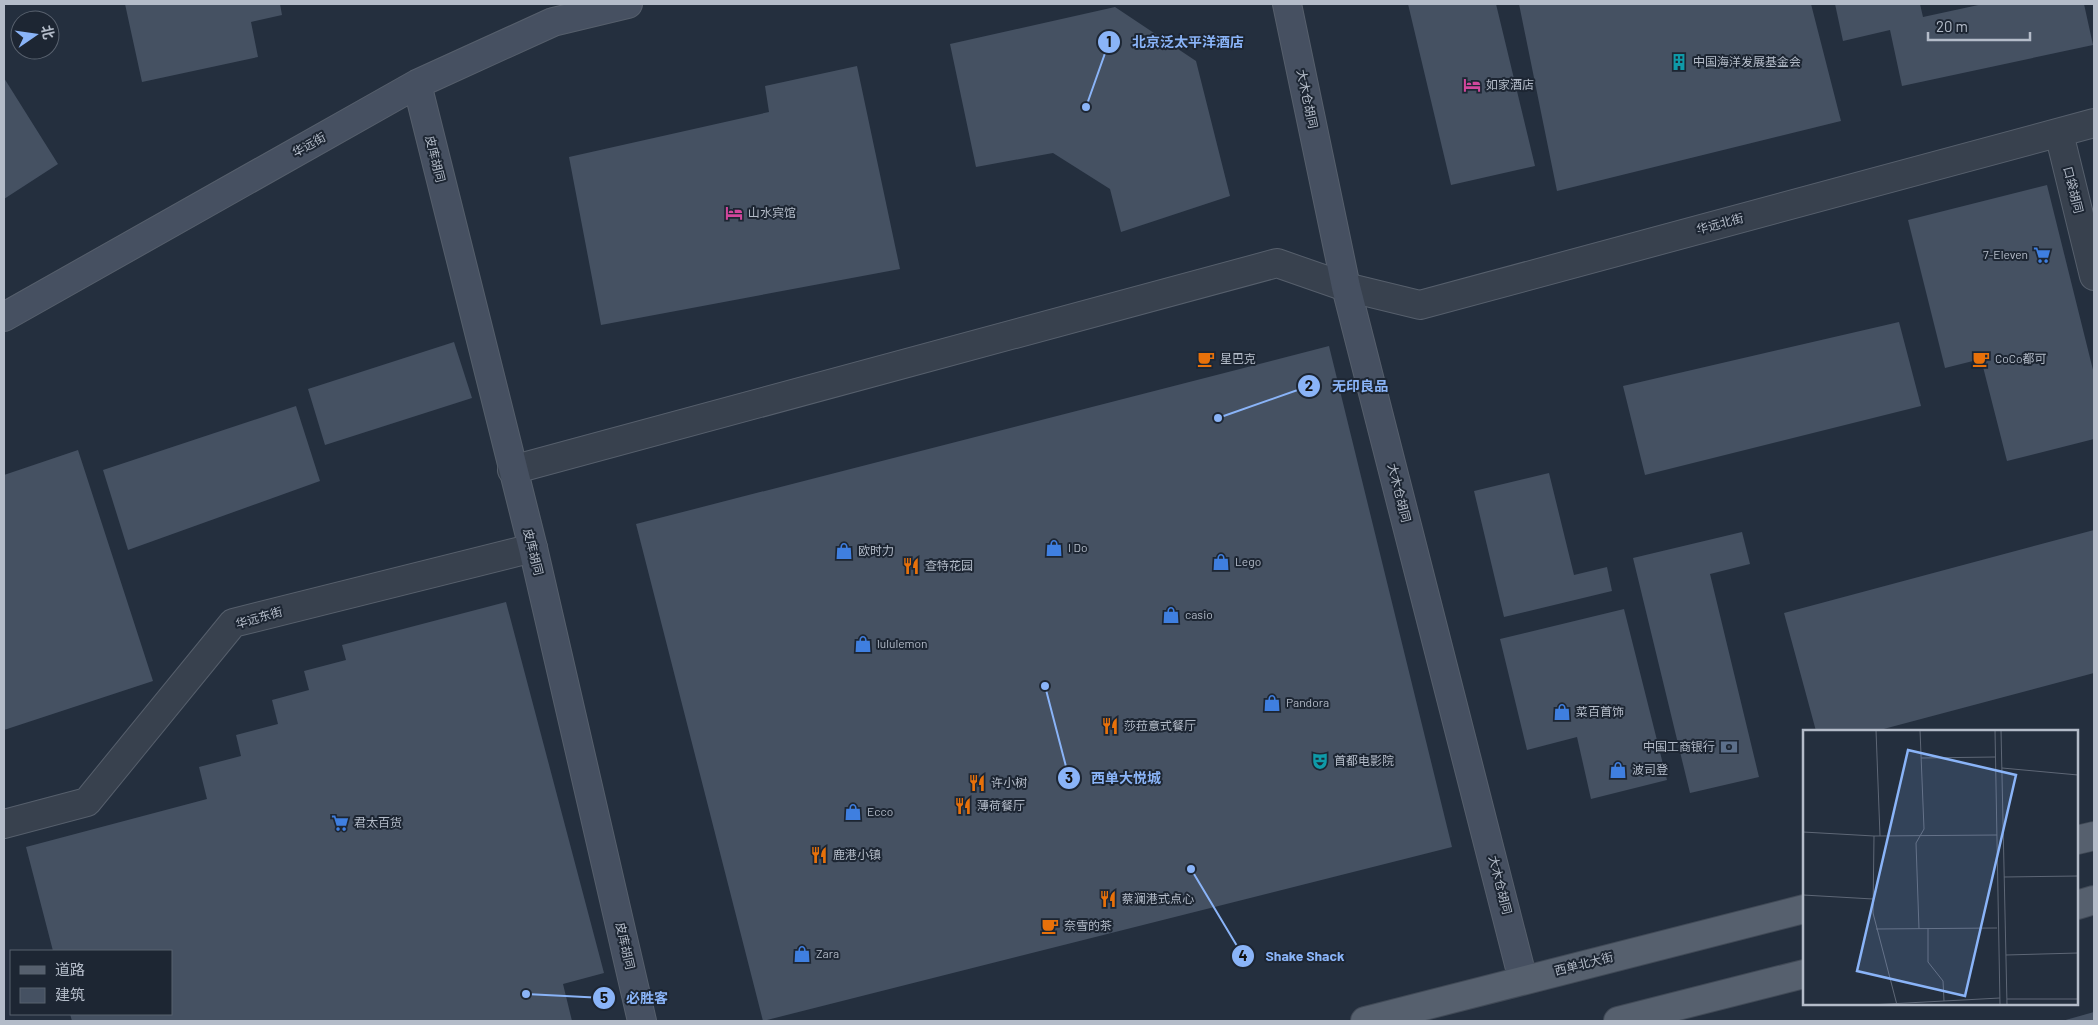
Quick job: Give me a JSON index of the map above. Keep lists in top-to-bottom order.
{
  "streets": {
    "main road": ["西单北大街"],
    "street": [
      "大木仓胡同",
      "华远街",
      "皮库胡同",
      "口袋胡同",
      "华远北街",
      "华远东街"
    ]
  },
  "crossings": [
    ["大木仓胡同", "华远北街"],
    ["大木仓胡同", "西单北大街"],
    ["华远街", "皮库胡同"],
    ["皮库胡同", "华远北街"],
    ["皮库胡同", "华远东街"],
    ["口袋胡同", "华远北街"]
  ],
  "places": {
    "building": ["中国海洋发展基金会"],
    "hotel": ["如家酒店", "山水宾馆"],
    "other": [
      "北京泛太平洋酒店",
      "无印良品",
      "西单大悦城",
      "Shake Shack",
      "必胜客"
    ],
    "supermarket": ["7-Eleven", "君太百货"],
    "cafe": ["星巴克", "CoCo都可", "奈雪的茶"],
    "shop": [
      "I Do",
      "欧时力",
      "Lego",
      "casio",
      "lululemon",
      "Pandora",
      "菜百首饰",
      "波司登",
      "Ecco",
      "Zara"
    ],
    "restaurant": [
      "查特花园",
      "莎菈意式餐厅",
      "许小树",
      "薄荷餐厅",
      "鹿港小镇",
      "蔡澜港式点心"
    ],
    "bank": ["中国工商银行"],
    "theatre": ["首都电影院"]
  },
  "legend": ["道路", "建筑"],
  "scale_bar": "20 m",
  "north": "right"
}
